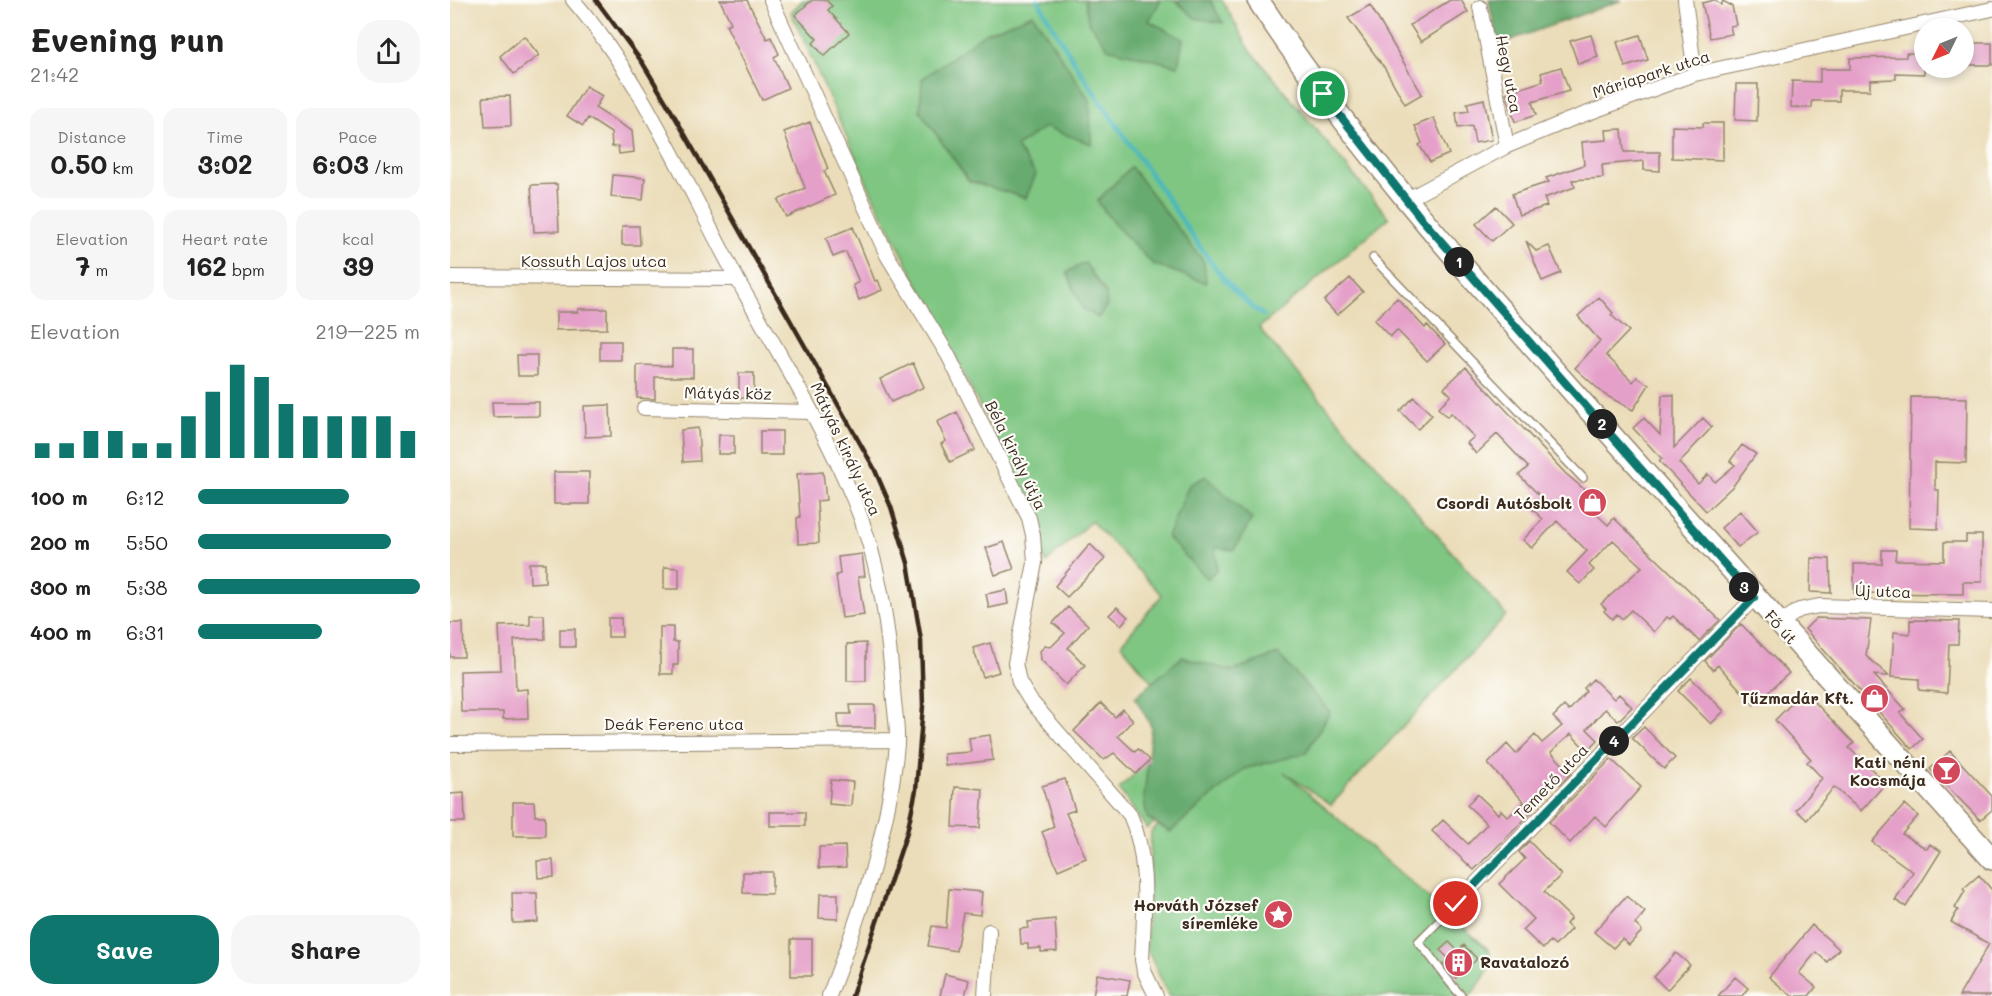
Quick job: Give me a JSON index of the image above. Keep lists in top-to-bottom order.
{
  "streets": {
    "main road": ["Fő út"],
    "street": [
      "Hegy utca",
      "Máriapark utca",
      "Kossuth Lajos utca",
      "Mátyás köz",
      "Mátyás király utca",
      "Béla király útja",
      "Új utca",
      "Deák Ferenc utca",
      "Temető utca"
    ]
  },
  "crossings": [
    ["Hegy utca", "Máriapark utca"],
    ["Máriapark utca", "Fő út"],
    ["Kossuth Lajos utca", "Mátyás király utca"],
    ["Mátyás köz", "Mátyás király utca"],
    ["Mátyás király utca", "Deák Ferenc utca"],
    ["Új utca", "Fő út"],
    ["Fő út", "Temető utca"]
  ],
  "places": {
    "shop": ["Csordi Autósbolt", "Tűzmadár Kft."],
    "bar": ["Kati néni Kocsmája"],
    "place": ["Horváth József síremléke"],
    "building": ["Ravatalozó"]
  },
  "north": "bottom left",
  "page": {
    "heading": ["Evening run", "21:42"],
    "stats": [
      ["Distance", "0.50 km"],
      ["Time", "3:02"],
      ["Pace", "6:03 /km"],
      ["Elevation", "7 m"],
      ["Heart rate", "162 bpm"],
      ["kcal", "39"]
    ],
    "pins": [
      "1",
      "2",
      "3",
      "4"
    ],
    "chart": ["Elevation", "219–225 m"],
    "list": [
      {
        "name": "100 m",
        "note": "6:12"
      },
      {
        "name": "200 m",
        "note": "5:50"
      },
      {
        "name": "300 m",
        "note": "5:38"
      },
      {
        "name": "400 m",
        "note": "6:31"
      }
    ],
    "buttons": ["Save", "Share"]
  }
}
